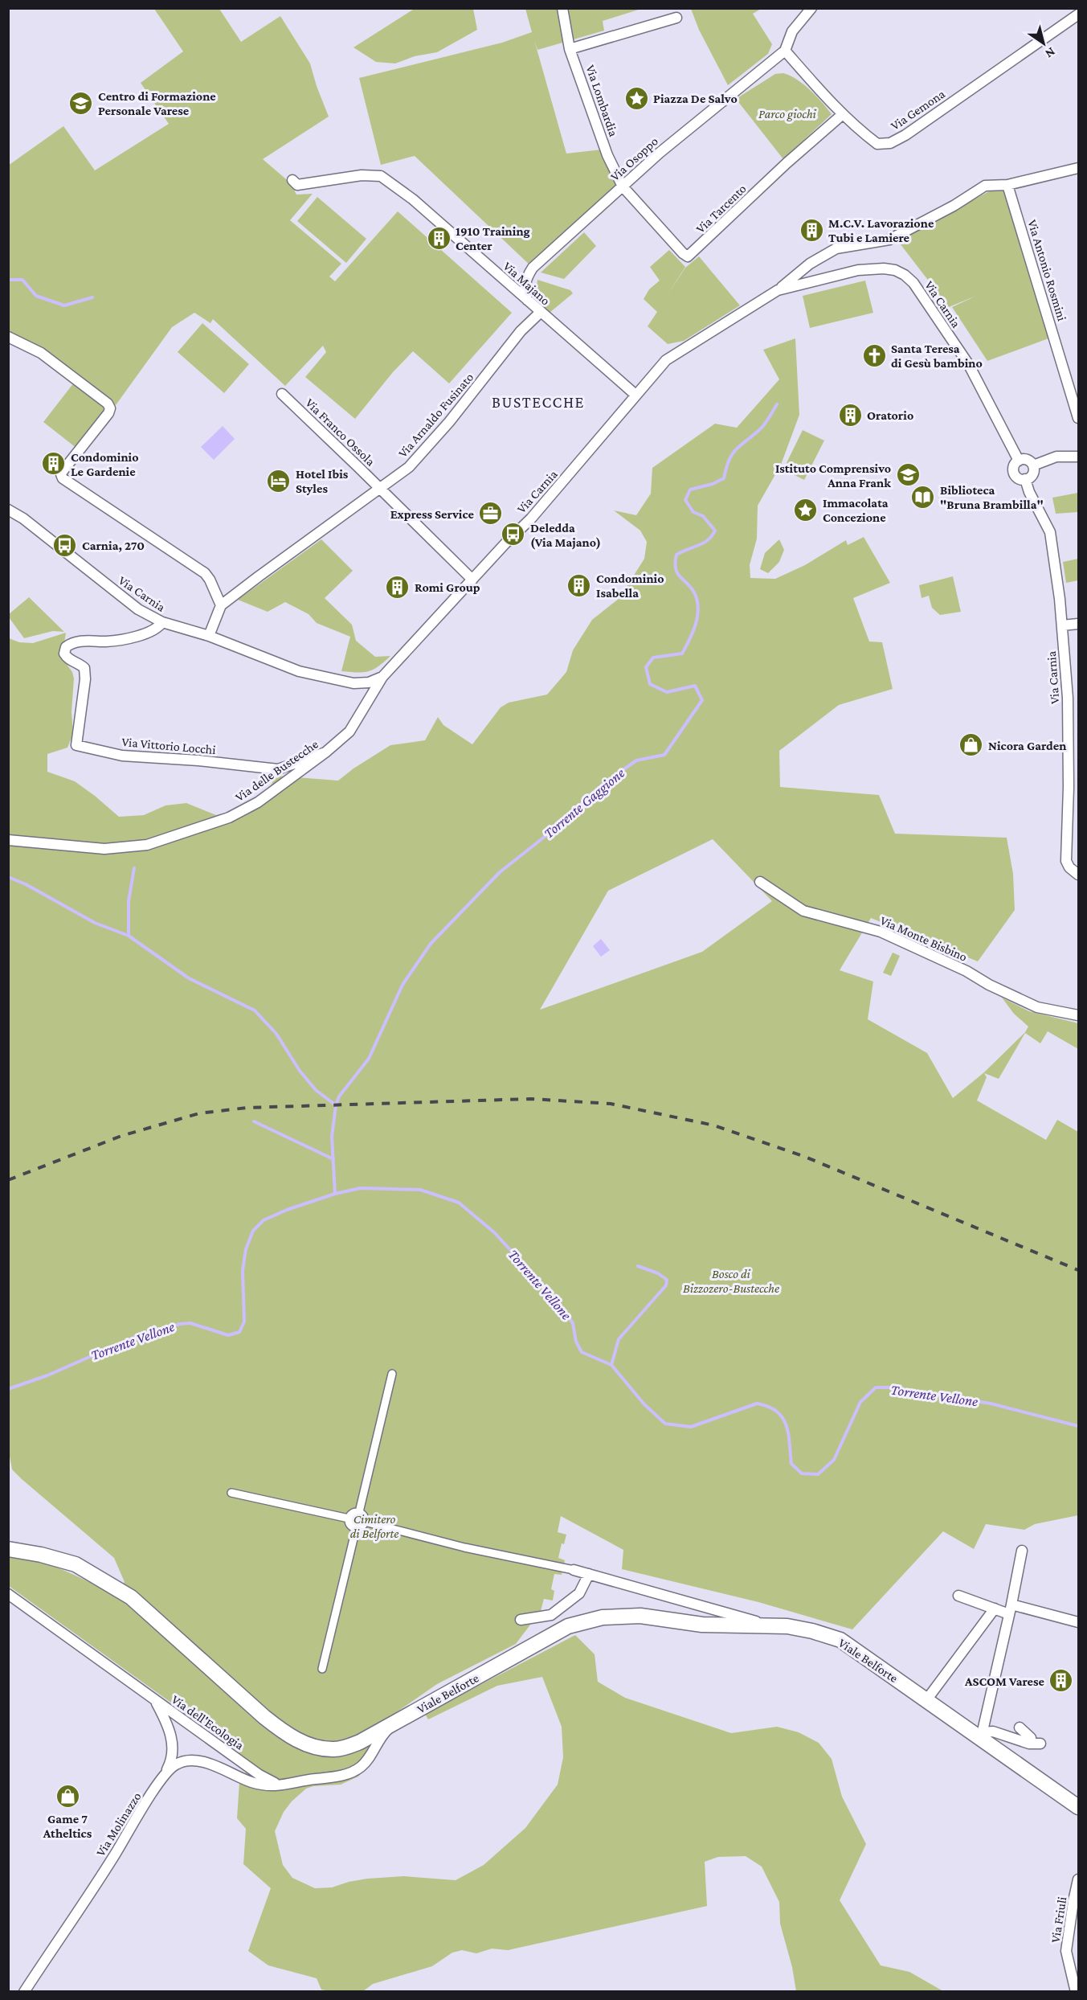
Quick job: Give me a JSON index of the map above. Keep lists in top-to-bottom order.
{
  "streets": {
    "main road": ["Viale Belforte"],
    "street": [
      "Via Lombardia",
      "Via Gemona",
      "Via Osoppo",
      "Via Tarcento",
      "Via Antonio Rosmini",
      "Via Majano",
      "Via Carnia",
      "Via Arnaldo Fusinato",
      "Via Franco Ossola",
      "Via Vittorio Locchi",
      "Via delle Bustecche",
      "Via Monte Bisbino",
      "Via dell'Ecologia",
      "Via Molinazzo",
      "Via Friuli"
    ]
  },
  "crossings": [
    ["Via Lombardia", "Via Osoppo"],
    ["Via Lombardia", "Via Tarcento"],
    ["Via Gemona", "Via Osoppo"],
    ["Via Gemona", "Via Tarcento"],
    ["Via Osoppo", "Via Tarcento"],
    ["Via Osoppo", "Via Majano"],
    ["Via Majano", "Via Carnia"],
    ["Via Majano", "Via Arnaldo Fusinato"],
    ["Via Carnia", "Via Franco Ossola"],
    ["Via Carnia", "Via Vittorio Locchi"],
    ["Via Carnia", "Via delle Bustecche"],
    ["Via Arnaldo Fusinato", "Via Franco Ossola"],
    ["Via Vittorio Locchi", "Via delle Bustecche"],
    ["Via dell'Ecologia", "Via Molinazzo"]
  ],
  "districts": ["BUSTECCHE"],
  "water": ["Torrente Gaggione", "Torrente Vellone"],
  "parks": ["Parco giochi", "Bosco di Bizzozero-Bustecche", "Cimitero di Belforte"],
  "places": {
    "place": ["Piazza De Salvo", "Immacolata Concezione"],
    "school or university": ["Centro di Formazione Personale Varese", "Istituto Comprensivo Anna Frank"],
    "building": [
      "M.C.V. Lavorazione Tubi e Lamiere",
      "1910 Training Center",
      "Oratorio",
      "Condominio Le Gardenie",
      "Condominio Isabella",
      "Romi Group",
      "ASCOM Varese"
    ],
    "church": ["Santa Teresa di Gesù bambino"],
    "hotel": ["Hotel Ibis Styles"],
    "library": ["Biblioteca \"Bruna Brambilla\""],
    "office": ["Express Service"],
    "bus stop": ["Deledda (Via Majano)", "Carnia, 270"],
    "shop": ["Nicora Garden", "Game 7 Atheltics"]
  },
  "north": "bottom right"
}
